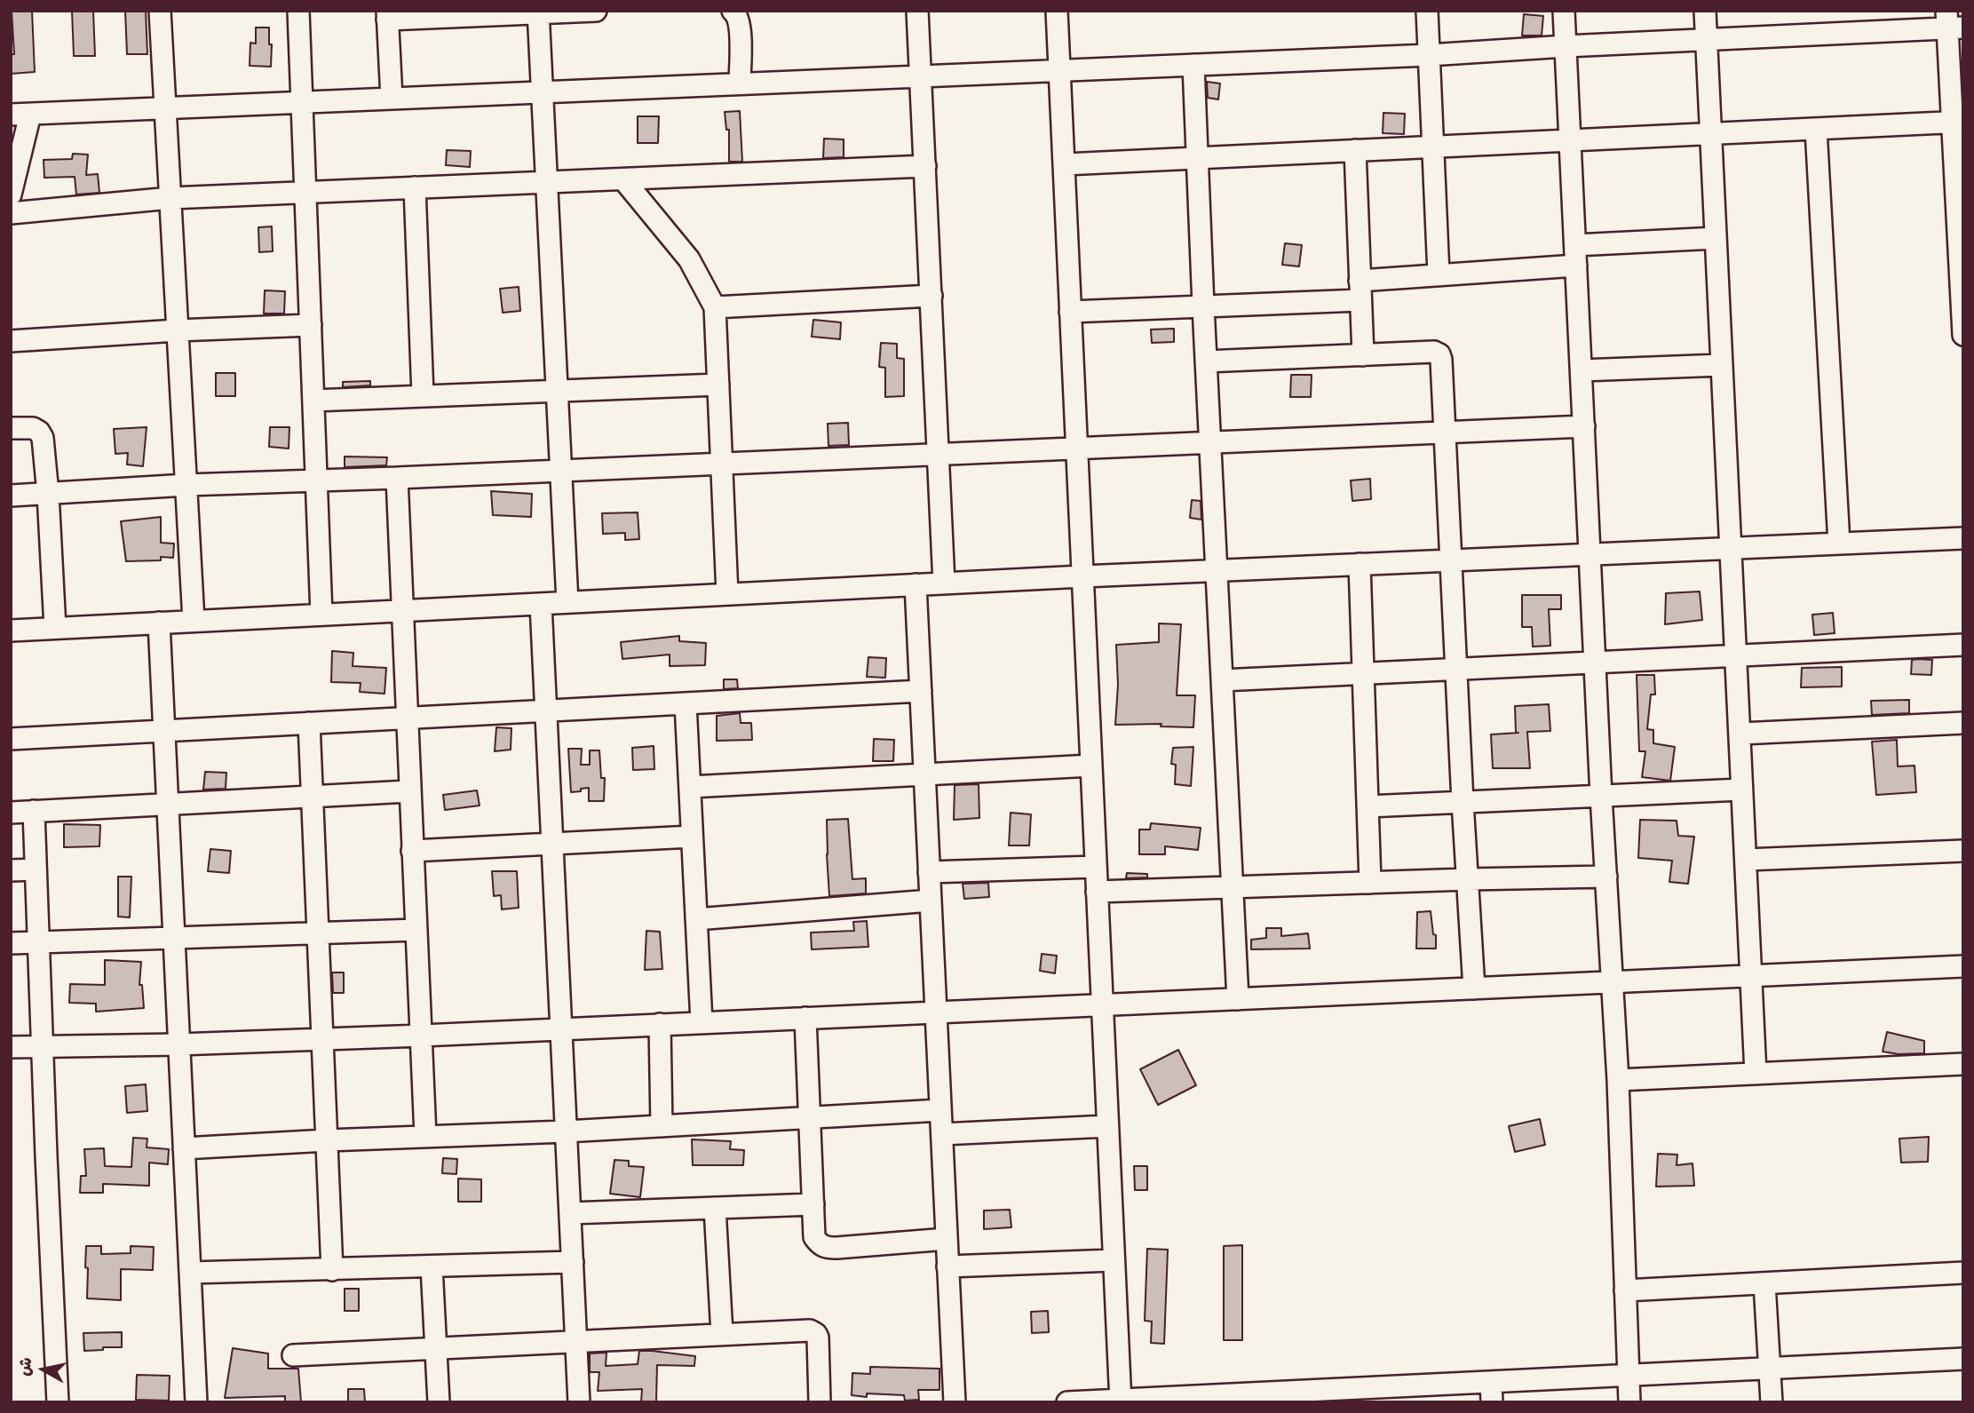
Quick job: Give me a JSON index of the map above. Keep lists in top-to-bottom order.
{
  "north": "left"
}
